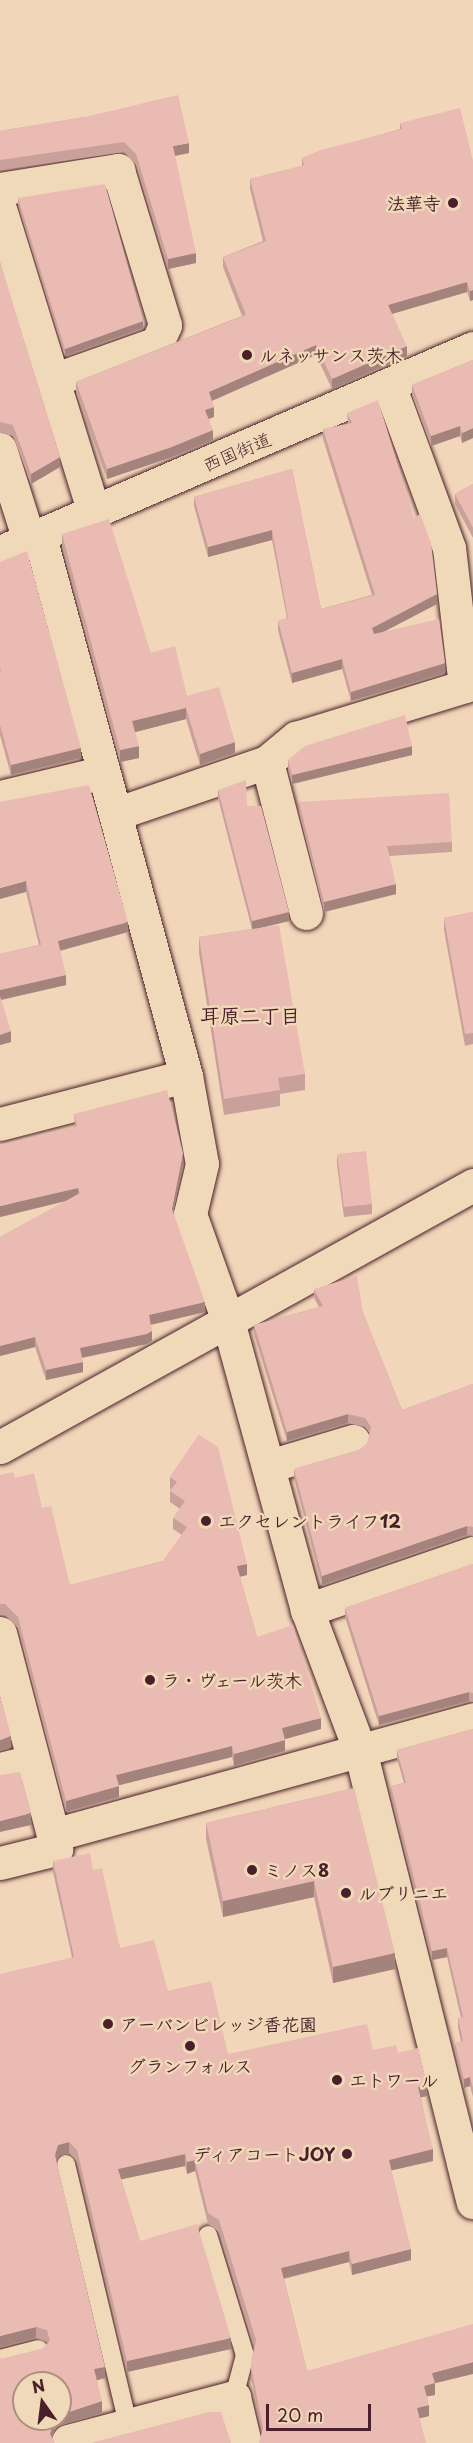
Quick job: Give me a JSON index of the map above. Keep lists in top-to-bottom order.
{
  "streets": {
    "street": ["西国街道"]
  },
  "districts": ["耳原二丁目"],
  "places": [
    "法華寺",
    "ルネッサンス茨木",
    "エクセレントライフ12",
    "ラ・ヴェール茨木",
    "ミノス8",
    "ルブリニエ",
    "アーバンビレッジ香花園",
    "グランフォルス",
    "エトワール",
    "ディアコートJOY"
  ],
  "scale_bar": "20 m",
  "north": "top"
}
